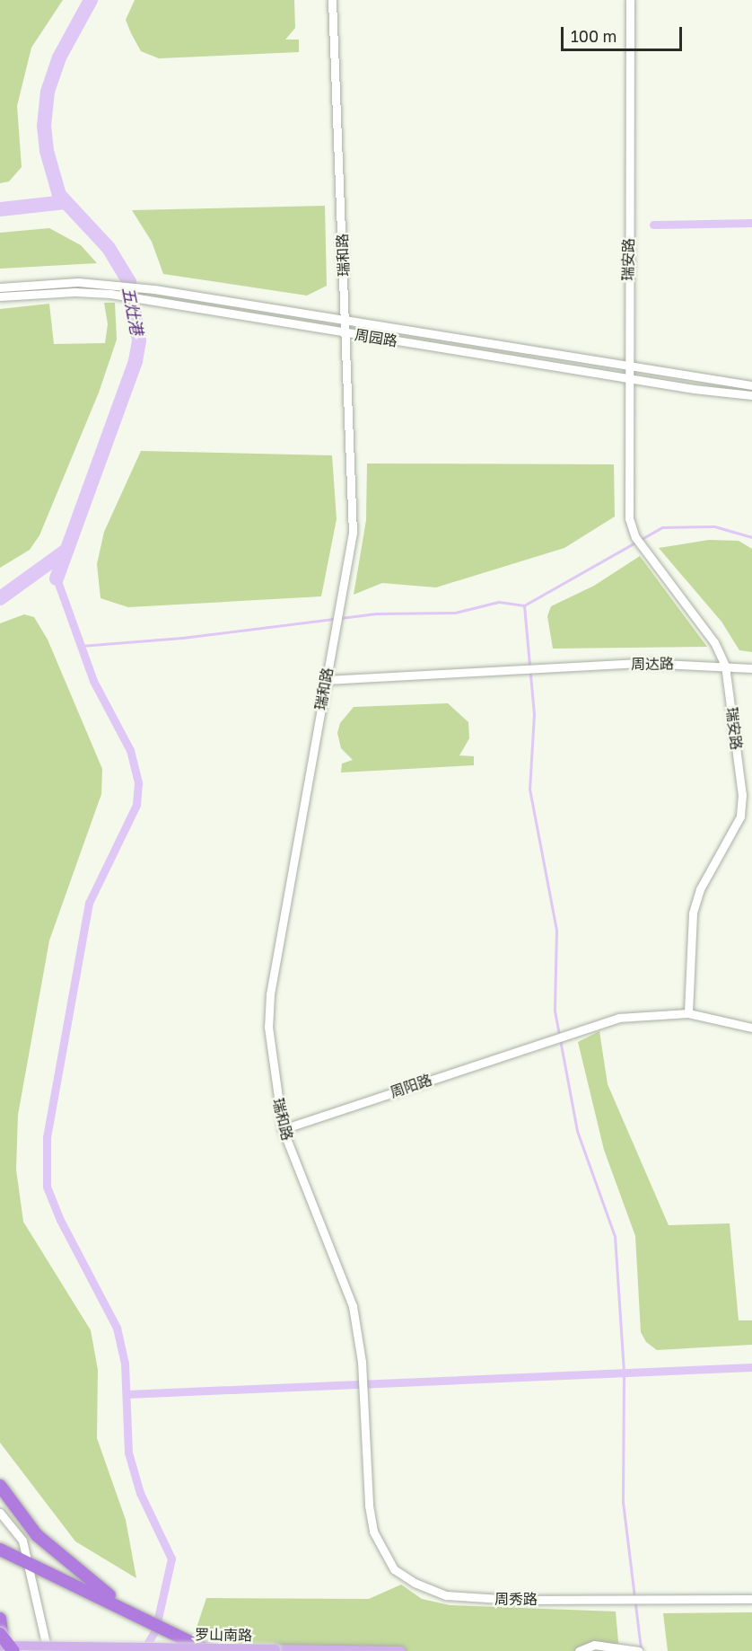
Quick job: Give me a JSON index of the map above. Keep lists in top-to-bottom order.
{
  "streets": {
    "main road": ["罗山南路"],
    "street": [
      "瑞和路",
      "瑞安路",
      "周园路",
      "周达路",
      "周阳路",
      "周秀路"
    ]
  },
  "crossings": [
    ["瑞和路", "周园路"],
    ["瑞和路", "周达路"],
    ["瑞和路", "周阳路"],
    ["瑞和路", "周秀路"],
    ["瑞安路", "周园路"],
    ["瑞安路", "周达路"],
    ["瑞安路", "周阳路"]
  ],
  "water": ["五灶港"],
  "scale_bar": "100 m"
}
